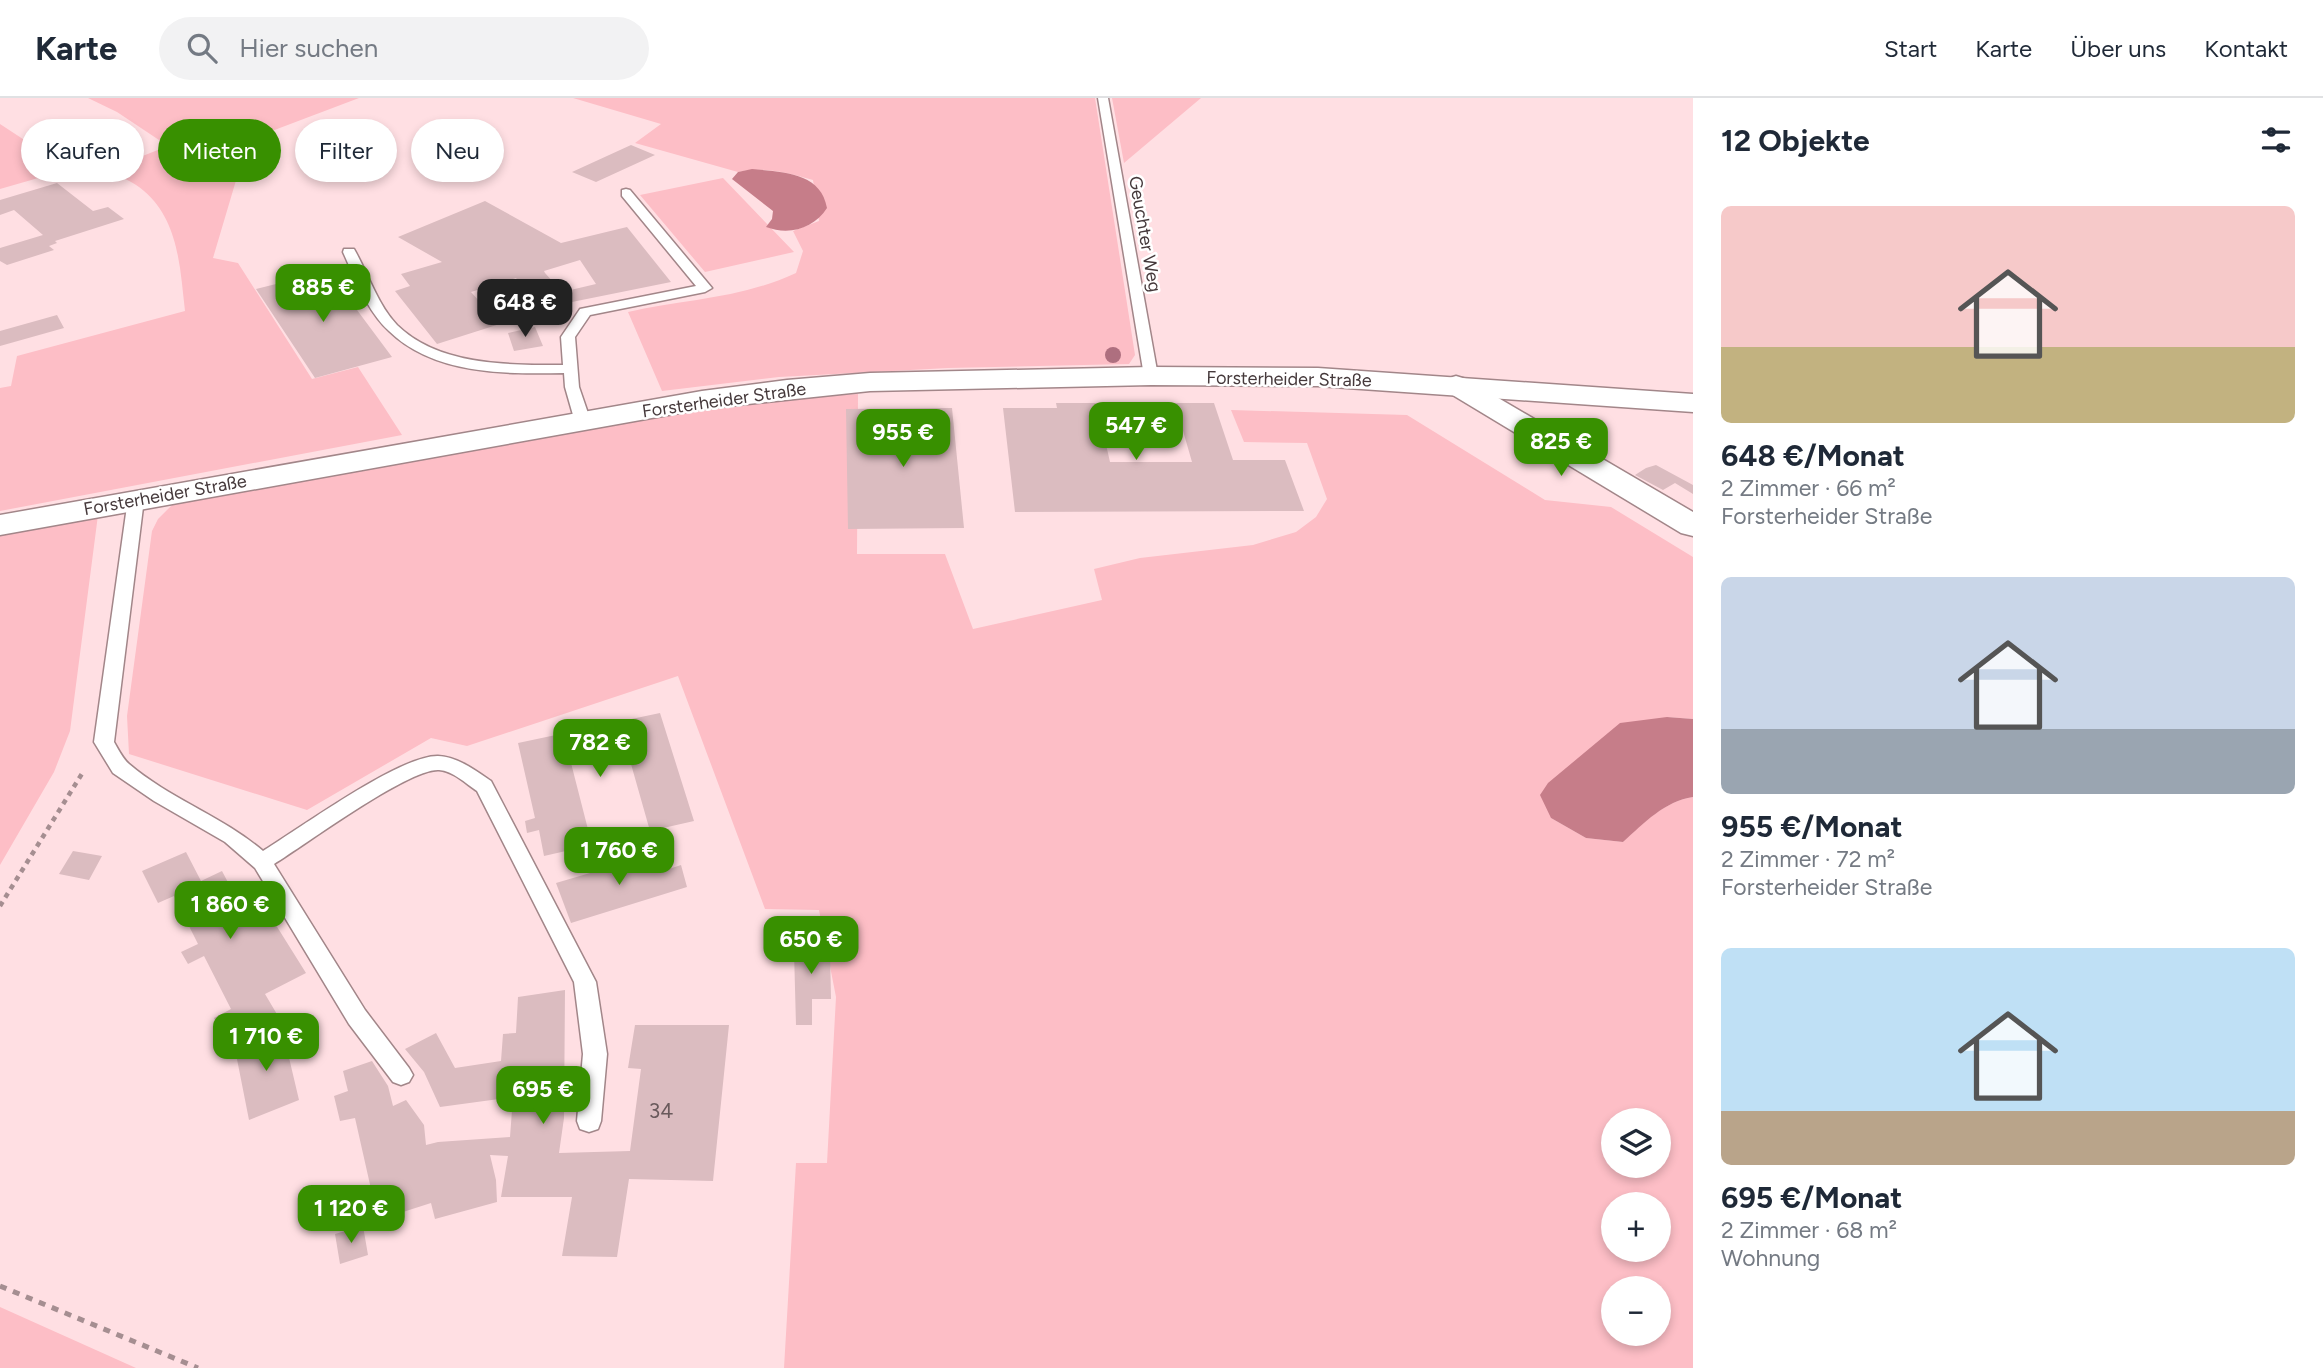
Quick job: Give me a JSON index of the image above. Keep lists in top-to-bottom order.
{
  "streets": {
    "street": ["Forsterheider Straße"],
    "lane": ["Geuchter Weg"]
  },
  "crossings": [
    ["Geuchter Weg", "Forsterheider Straße"]
  ],
  "house_numbers": ["34"],
  "page": {
    "header": "Karte",
    "search": "Hier suchen",
    "nav": [
      "Start",
      "Karte",
      "Über uns",
      "Kontakt"
    ],
    "heading": "12 Objekte",
    "chip": [
      "Kaufen",
      "Mieten",
      "Filter",
      "Neu"
    ],
    "list": [
      {
        "name": "648 €/Monat",
        "note": "2 Zimmer · 66 m² · Forsterheider Straße"
      },
      {
        "name": "955 €/Monat",
        "note": "2 Zimmer · 72 m² · Forsterheider Straße"
      },
      {
        "name": "695 €/Monat",
        "note": "2 Zimmer · 68 m² · Wohnung"
      }
    ],
    "price": [
      "885 €",
      "648 €",
      "547 €",
      "955 €",
      "825 €",
      "782 €",
      "1 760 €",
      "1 860 €",
      "650 €",
      "1 710 €",
      "695 €",
      "1 120 €"
    ],
    "map_buttons": ["+", "−"]
  }
}
